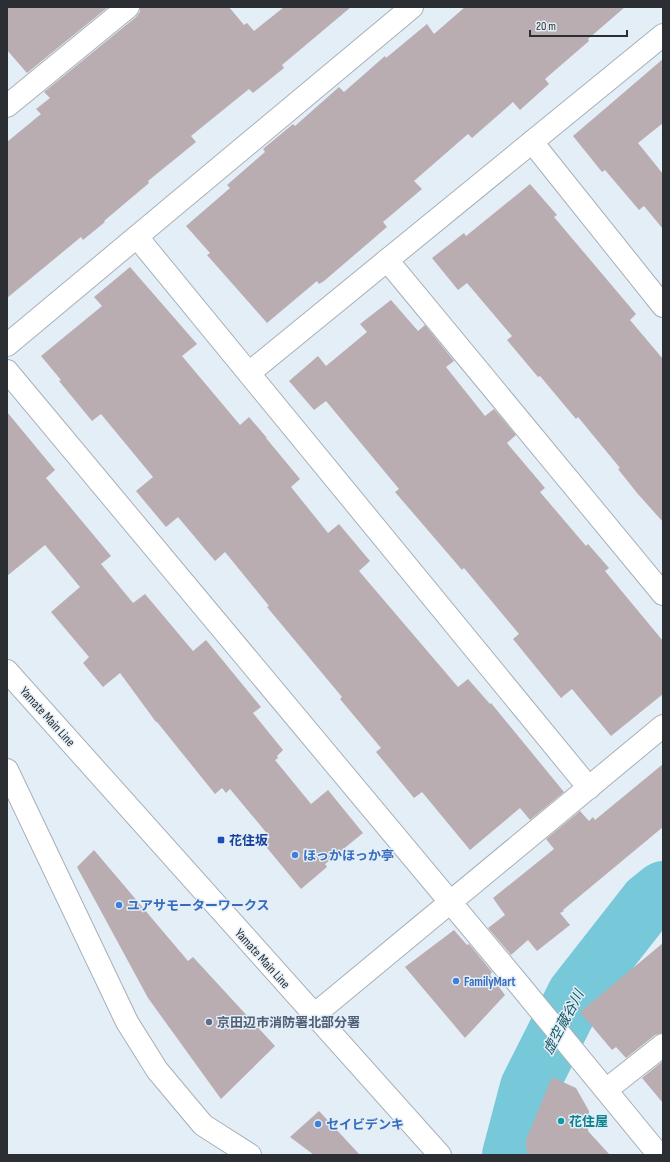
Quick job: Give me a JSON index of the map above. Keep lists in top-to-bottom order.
{
  "streets": {
    "street": ["Yamate Main Line"]
  },
  "water": ["虚空蔵谷川"],
  "places": {
    "transit": ["花住坂"],
    "other": [
      "ほっかほっか亭",
      "ユアサモーターワークス",
      "FamilyMart",
      "京田辺市消防署北部分署",
      "花住屋",
      "セイビデンキ"
    ]
  },
  "scale_bar": "20 m"
}
